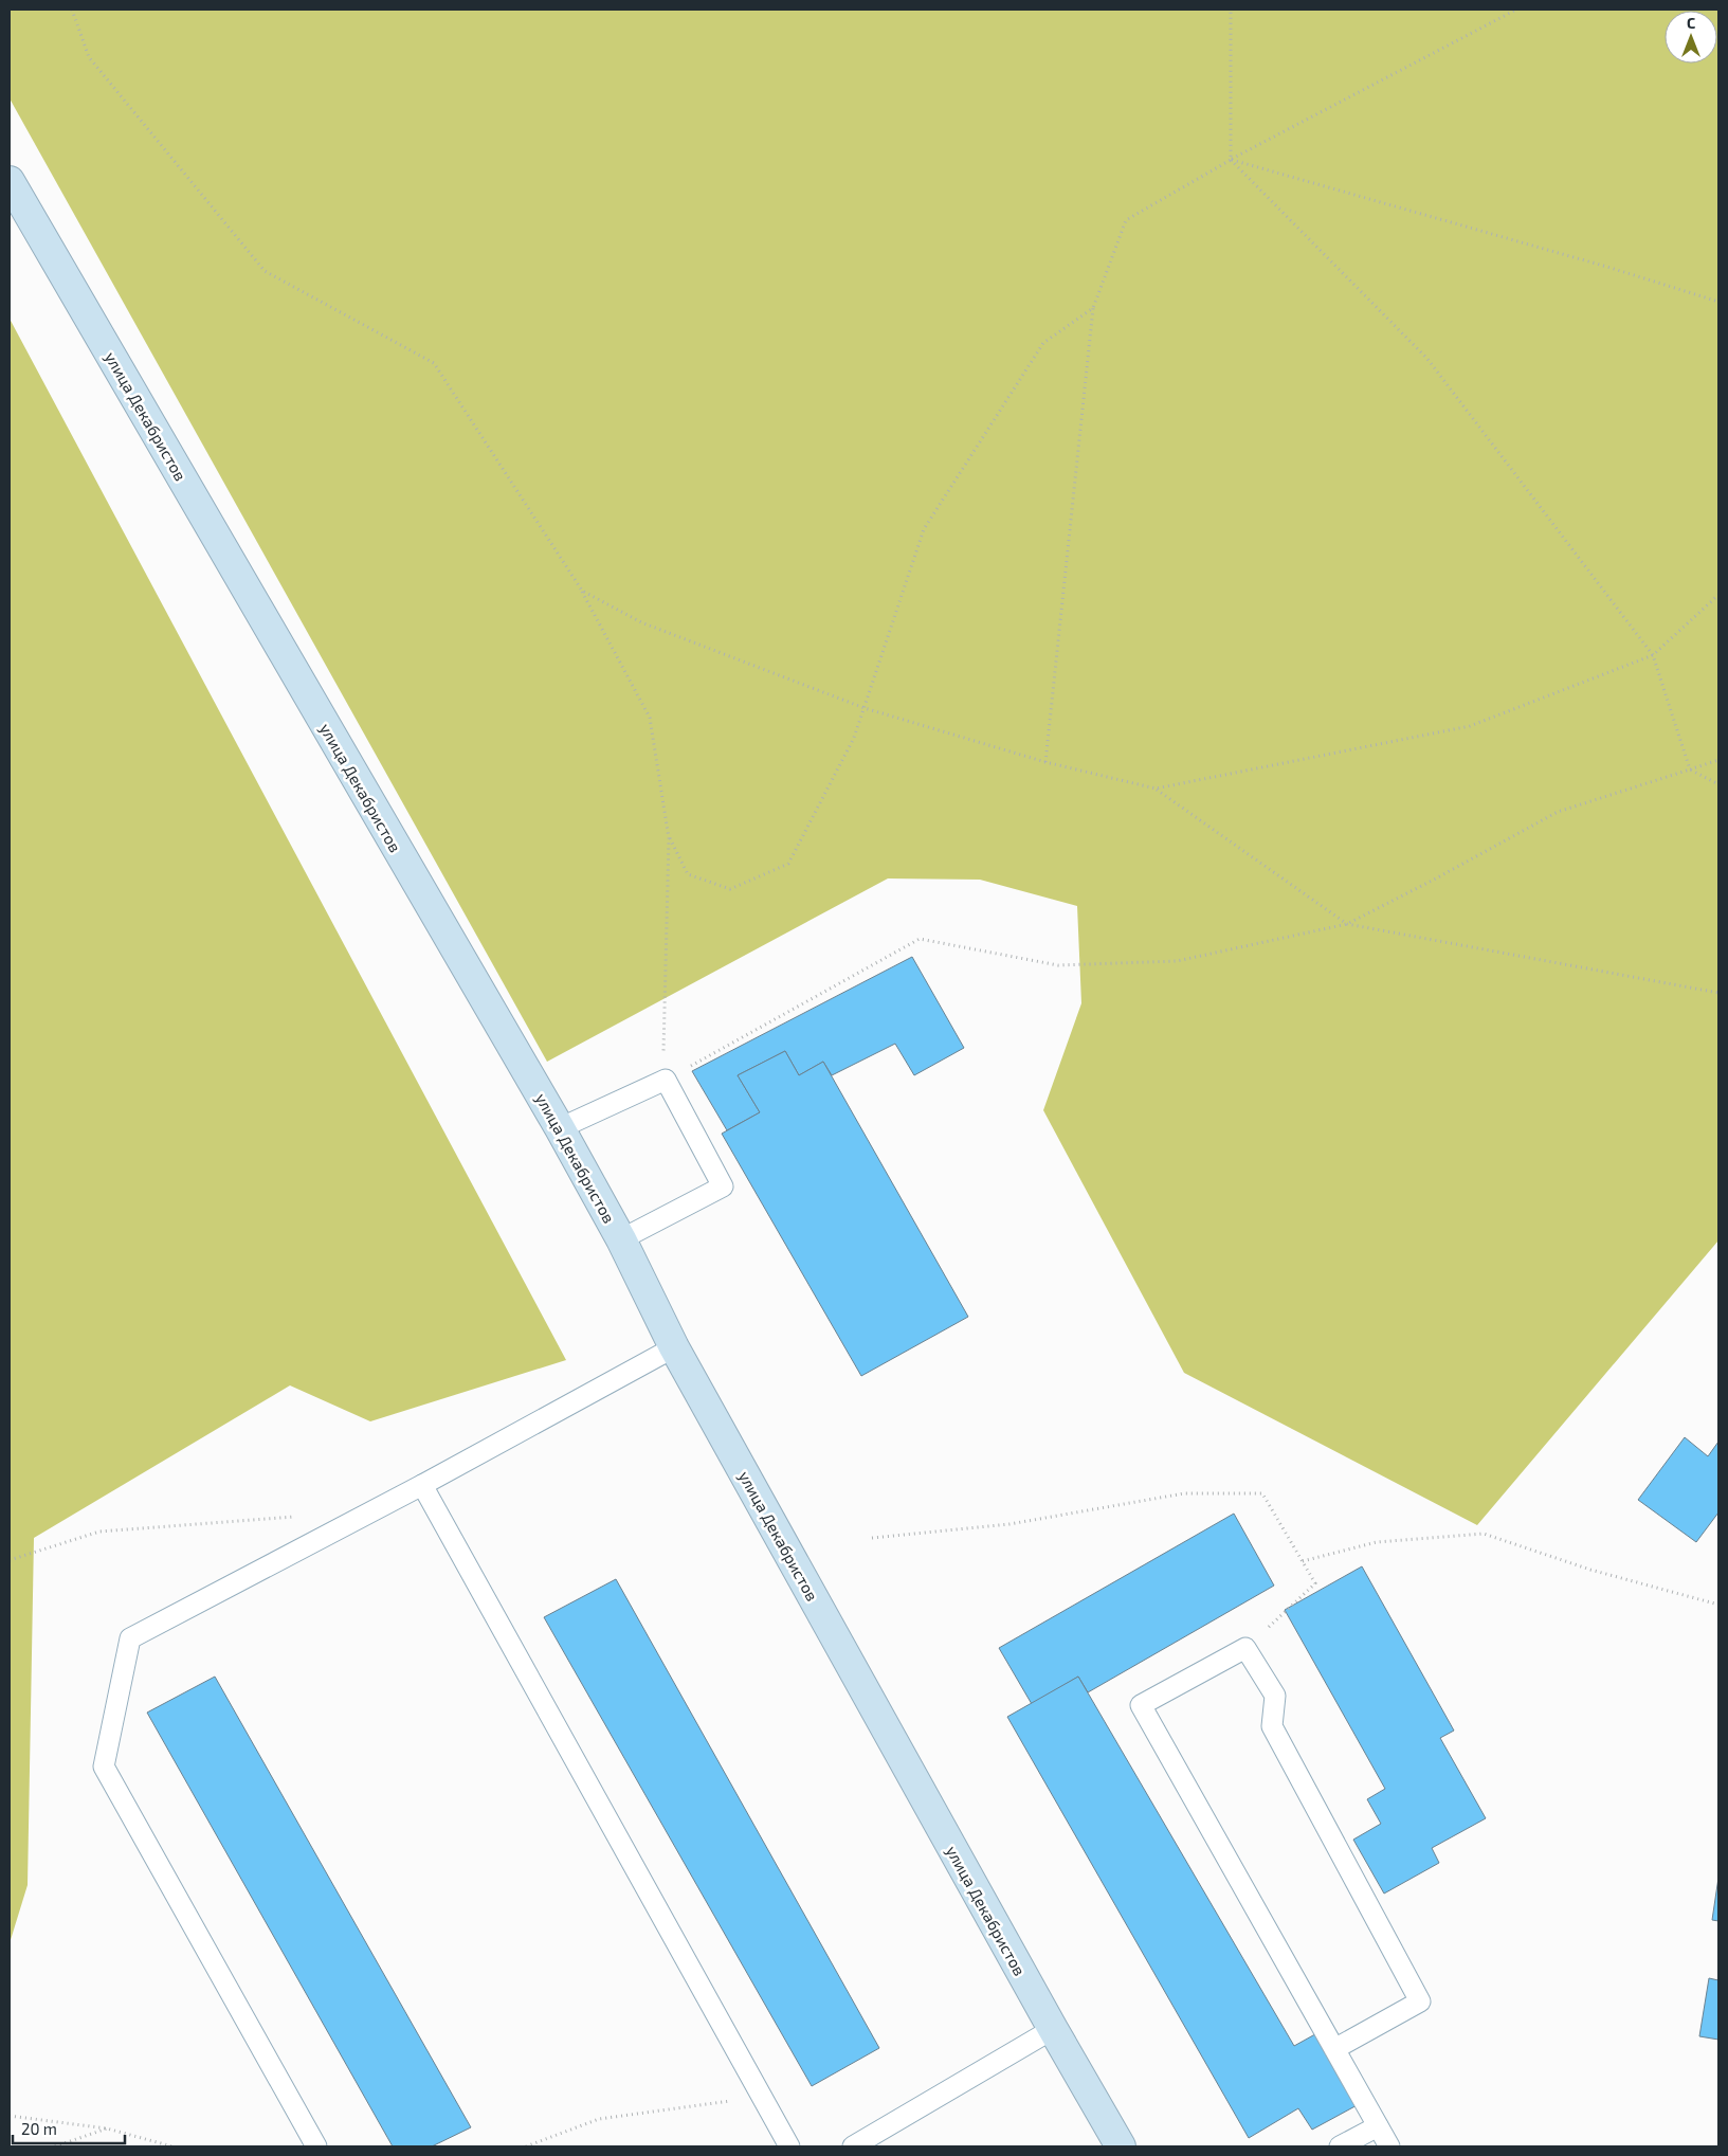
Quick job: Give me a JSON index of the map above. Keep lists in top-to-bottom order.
{
  "streets": {
    "street": ["улица Декабристов"]
  },
  "scale_bar": "20 m",
  "north": "top"
}
